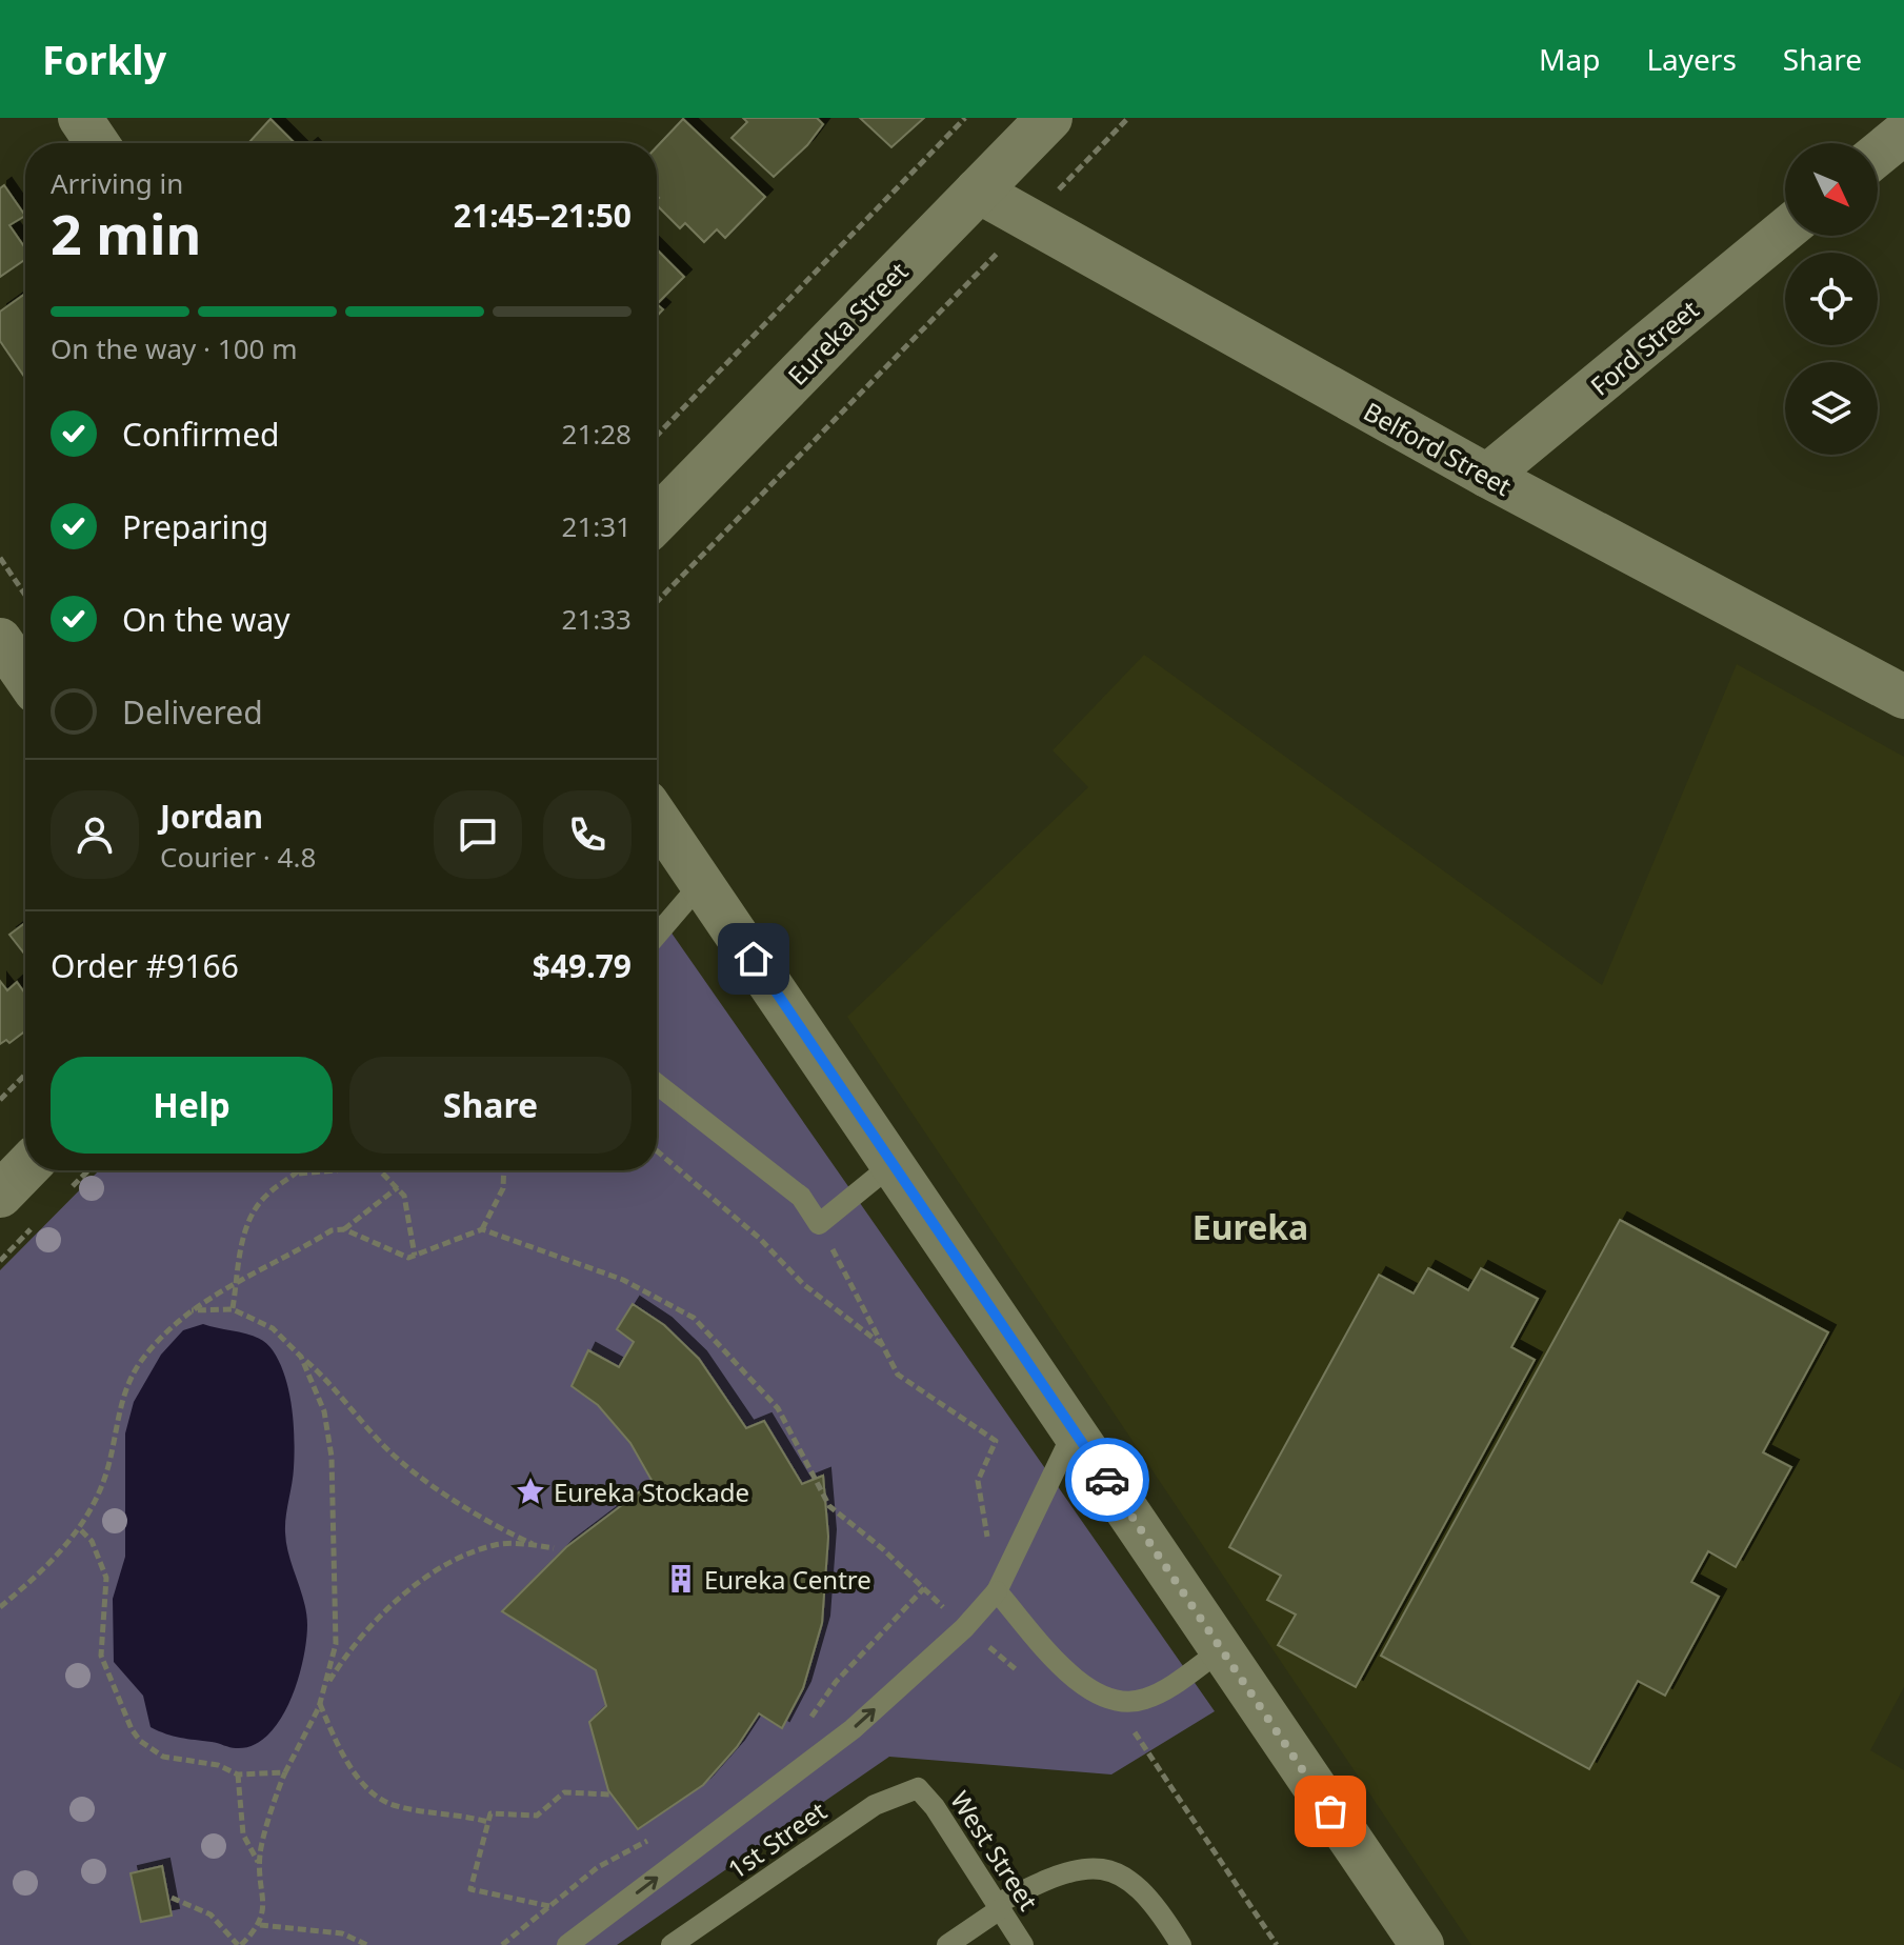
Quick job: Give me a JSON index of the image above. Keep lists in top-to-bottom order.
{
  "streets": {
    "street": ["Eureka Street", "Ford Street", "Belford Street"],
    "lane": ["1st Street", "West Street"]
  },
  "crossings": [
    ["Eureka Street", "Belford Street"],
    ["Ford Street", "Belford Street"],
    ["1st Street", "West Street"]
  ],
  "districts": ["Eureka"],
  "places": {
    "place": ["Eureka Stockade"],
    "building": ["Eureka Centre"]
  },
  "north": "bottom right",
  "page": {
    "header": "Forkly",
    "nav": ["Map", "Layers", "Share"],
    "heading": ["2 min", "Arriving in", "21:45–21:50"],
    "panel": [
      "Jordan",
      "Courier · 4.8",
      "Order #9166",
      "$49.79"
    ],
    "bar": "On the way · 100 m",
    "list": [
      ["Confirmed", "21:28"],
      ["Preparing", "21:31"],
      ["On the way", "21:33"],
      "Delivered"
    ],
    "buttons": ["Help", "Share"]
  }
}
